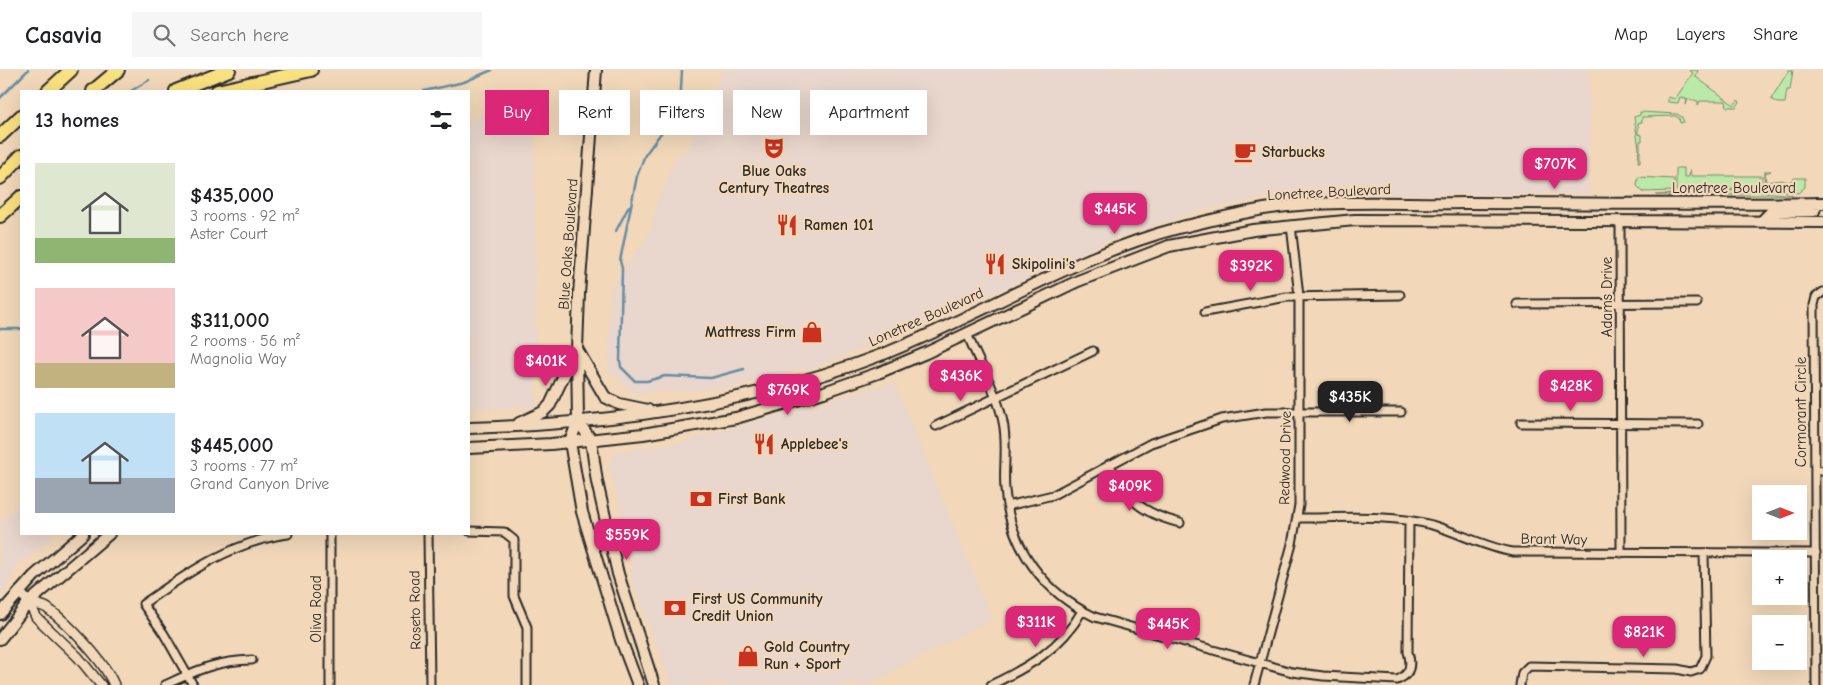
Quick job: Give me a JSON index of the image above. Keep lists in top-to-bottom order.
{
  "streets": {
    "main road": ["Lonetree Boulevard", "Blue Oaks Boulevard"],
    "street": [
      "Adams Drive",
      "Cormorant Circle",
      "Redwood Drive",
      "Brant Way",
      "Oliva Road",
      "Roseto Road"
    ]
  },
  "crossings": [
    ["Lonetree Boulevard", "Blue Oaks Boulevard"],
    ["Lonetree Boulevard", "Adams Drive"],
    ["Lonetree Boulevard", "Redwood Drive"],
    ["Adams Drive", "Brant Way"],
    ["Cormorant Circle", "Brant Way"],
    ["Redwood Drive", "Brant Way"]
  ],
  "places": {
    "theatre": ["Blue Oaks Century Theatres"],
    "cafe": ["Starbucks"],
    "restaurant": ["Ramen 101", "Skipolini's", "Applebee's"],
    "shop": ["Mattress Firm", "Gold Country Run + Sport"],
    "bank": ["First Bank", "First US Community Credit Union"]
  },
  "north": "right",
  "page": {
    "header": "Casavia",
    "search": "Search here",
    "nav": ["Map", "Layers", "Share"],
    "chip": [
      "Buy",
      "Rent",
      "Filters",
      "New",
      "Apartment"
    ],
    "heading": "13 homes",
    "price": [
      "$707K",
      "$445K",
      "$392K",
      "$401K",
      "$436K",
      "$428K",
      "$769K",
      "$435K",
      "$409K",
      "$559K",
      "$311K",
      "$445K",
      "$821K"
    ],
    "list": [
      {
        "name": "$435,000",
        "note": "3 rooms · 92 m² · Aster Court"
      },
      {
        "name": "$311,000",
        "note": "2 rooms · 56 m² · Magnolia Way"
      },
      {
        "name": "$445,000",
        "note": "3 rooms · 77 m² · Grand Canyon Drive"
      }
    ],
    "map_buttons": ["+", "−"]
  }
}
